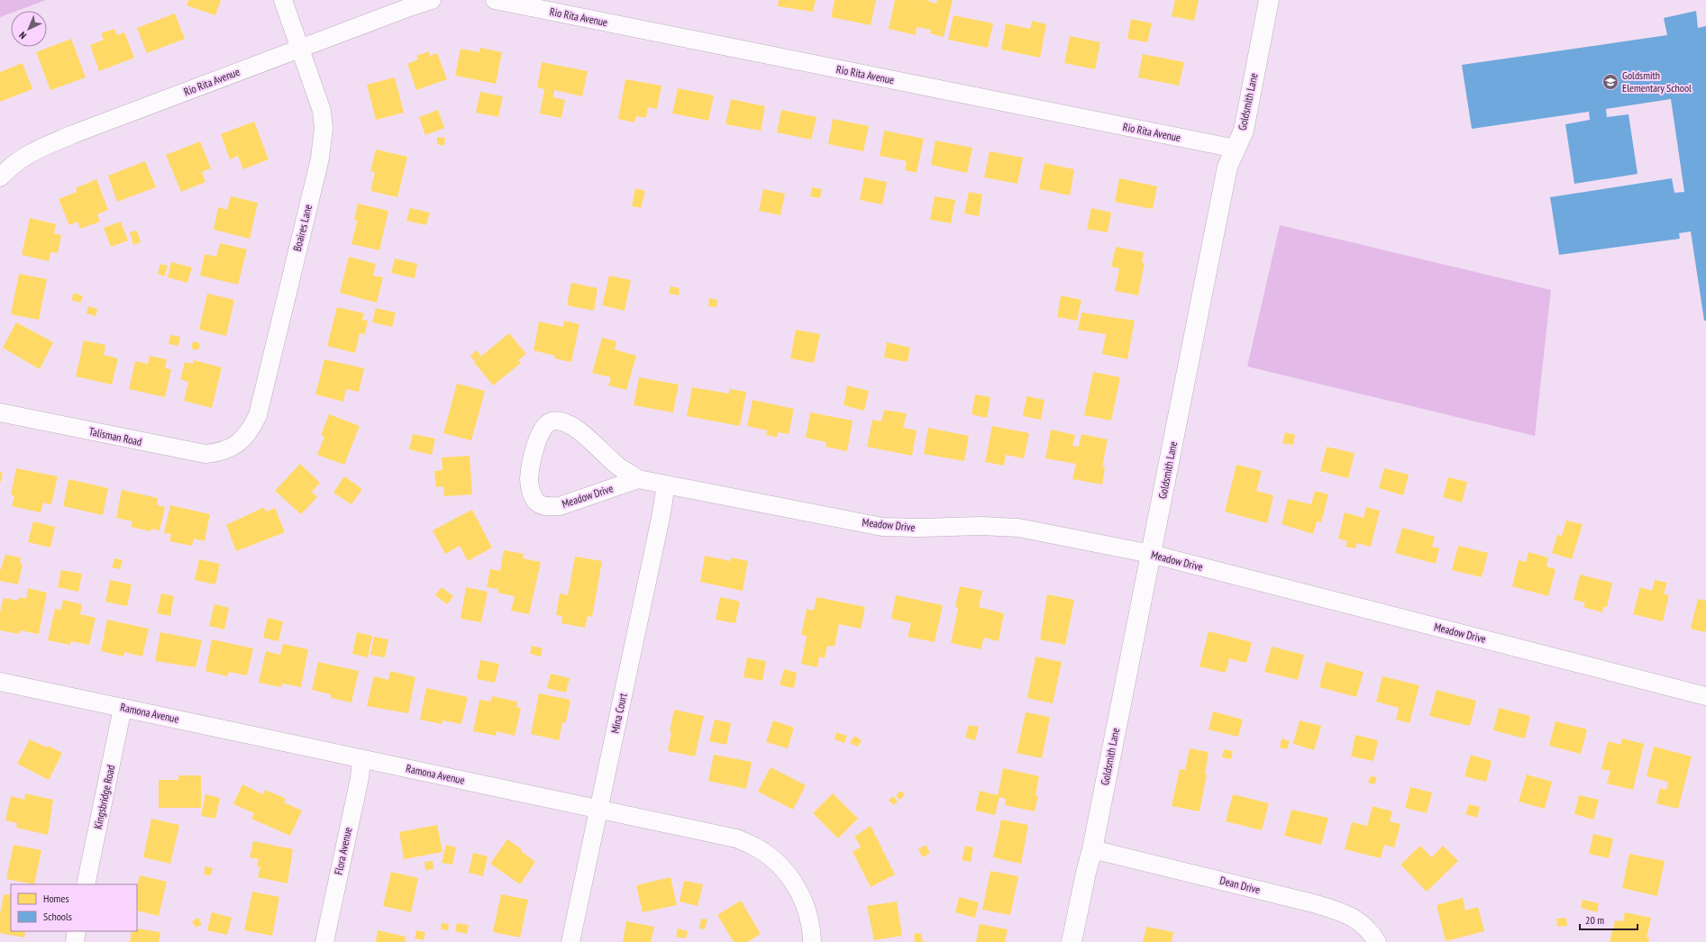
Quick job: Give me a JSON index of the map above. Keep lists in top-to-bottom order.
{
  "streets": {
    "street": [
      "Rio Rita Avenue",
      "Goldsmith Lane",
      "Boaires Lane",
      "Talisman Road",
      "Meadow Drive",
      "Ramona Avenue",
      "Mina Court",
      "Kingsbridge Road",
      "Flora Avenue",
      "Dean Drive"
    ]
  },
  "crossings": [
    ["Rio Rita Avenue", "Goldsmith Lane"],
    ["Rio Rita Avenue", "Boaires Lane"],
    ["Goldsmith Lane", "Meadow Drive"],
    ["Goldsmith Lane", "Dean Drive"],
    ["Boaires Lane", "Talisman Road"],
    ["Meadow Drive", "Mina Court"],
    ["Ramona Avenue", "Mina Court"],
    ["Ramona Avenue", "Kingsbridge Road"],
    ["Ramona Avenue", "Flora Avenue"]
  ],
  "places": {
    "school or university": ["Goldsmith Elementary School"]
  },
  "legend": ["Homes", "Schools"],
  "scale_bar": "20 m",
  "north": "bottom left"
}
